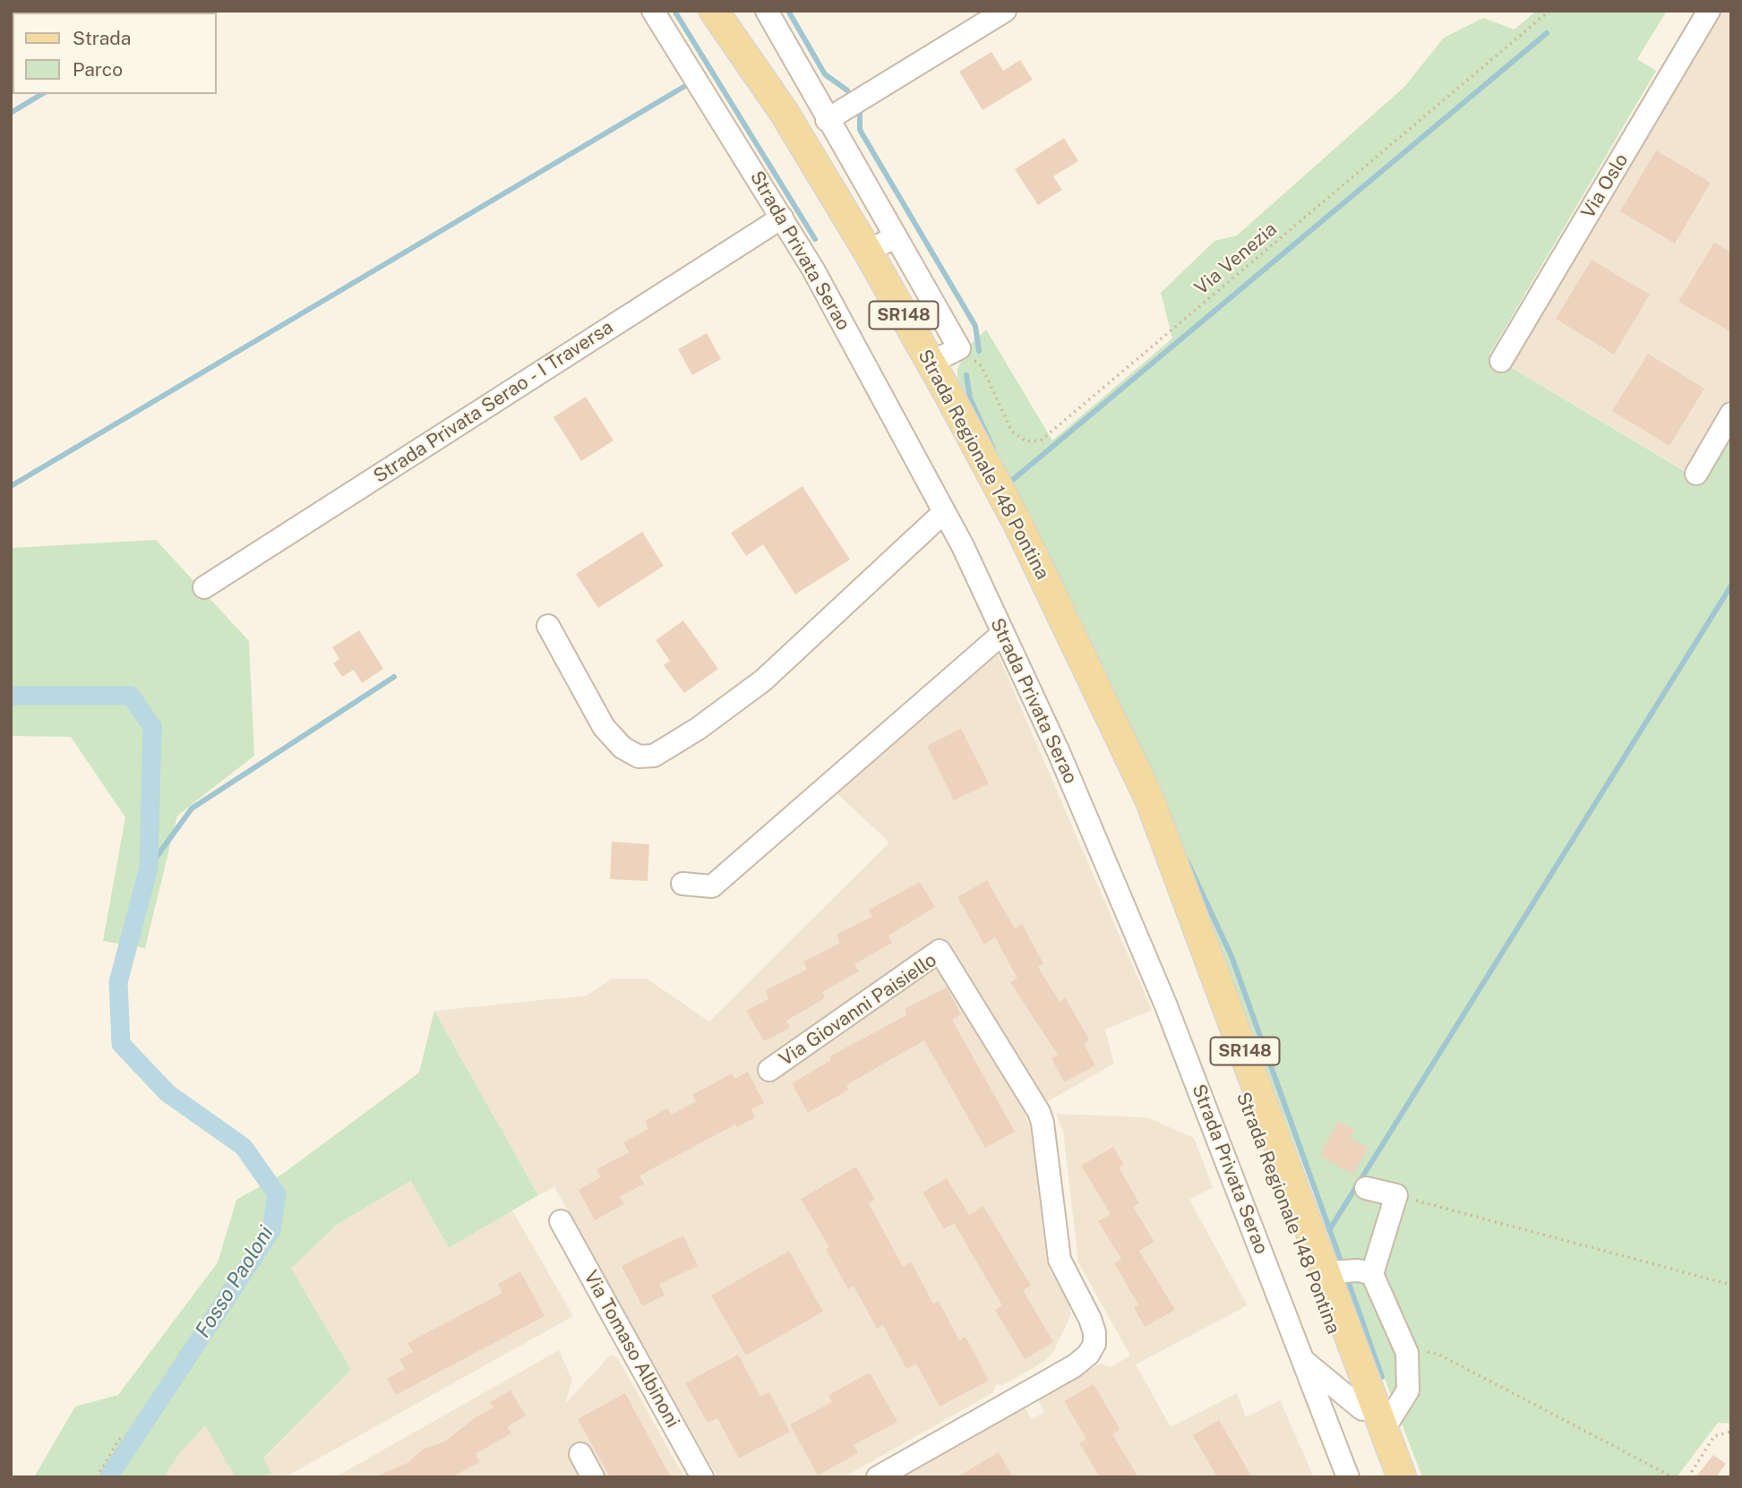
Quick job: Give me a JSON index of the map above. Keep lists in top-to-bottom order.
{
  "streets": {
    "main road": ["SR148", "Strada Regionale 148 Pontina"],
    "street": [
      "Via Oslo",
      "Strada Privata Serao",
      "Strada Privata Serao - I Traversa",
      "Via Giovanni Paisiello",
      "Via Tomaso Albinoni"
    ],
    "path": ["Via Venezia"]
  },
  "crossings": [
    ["Strada Privata Serao", "Strada Privata Serao - I Traversa"],
    ["Strada Privata Serao", "Strada Regionale 148 Pontina"]
  ],
  "water": ["Fosso Paoloni"],
  "legend": ["Strada", "Parco"]
}
